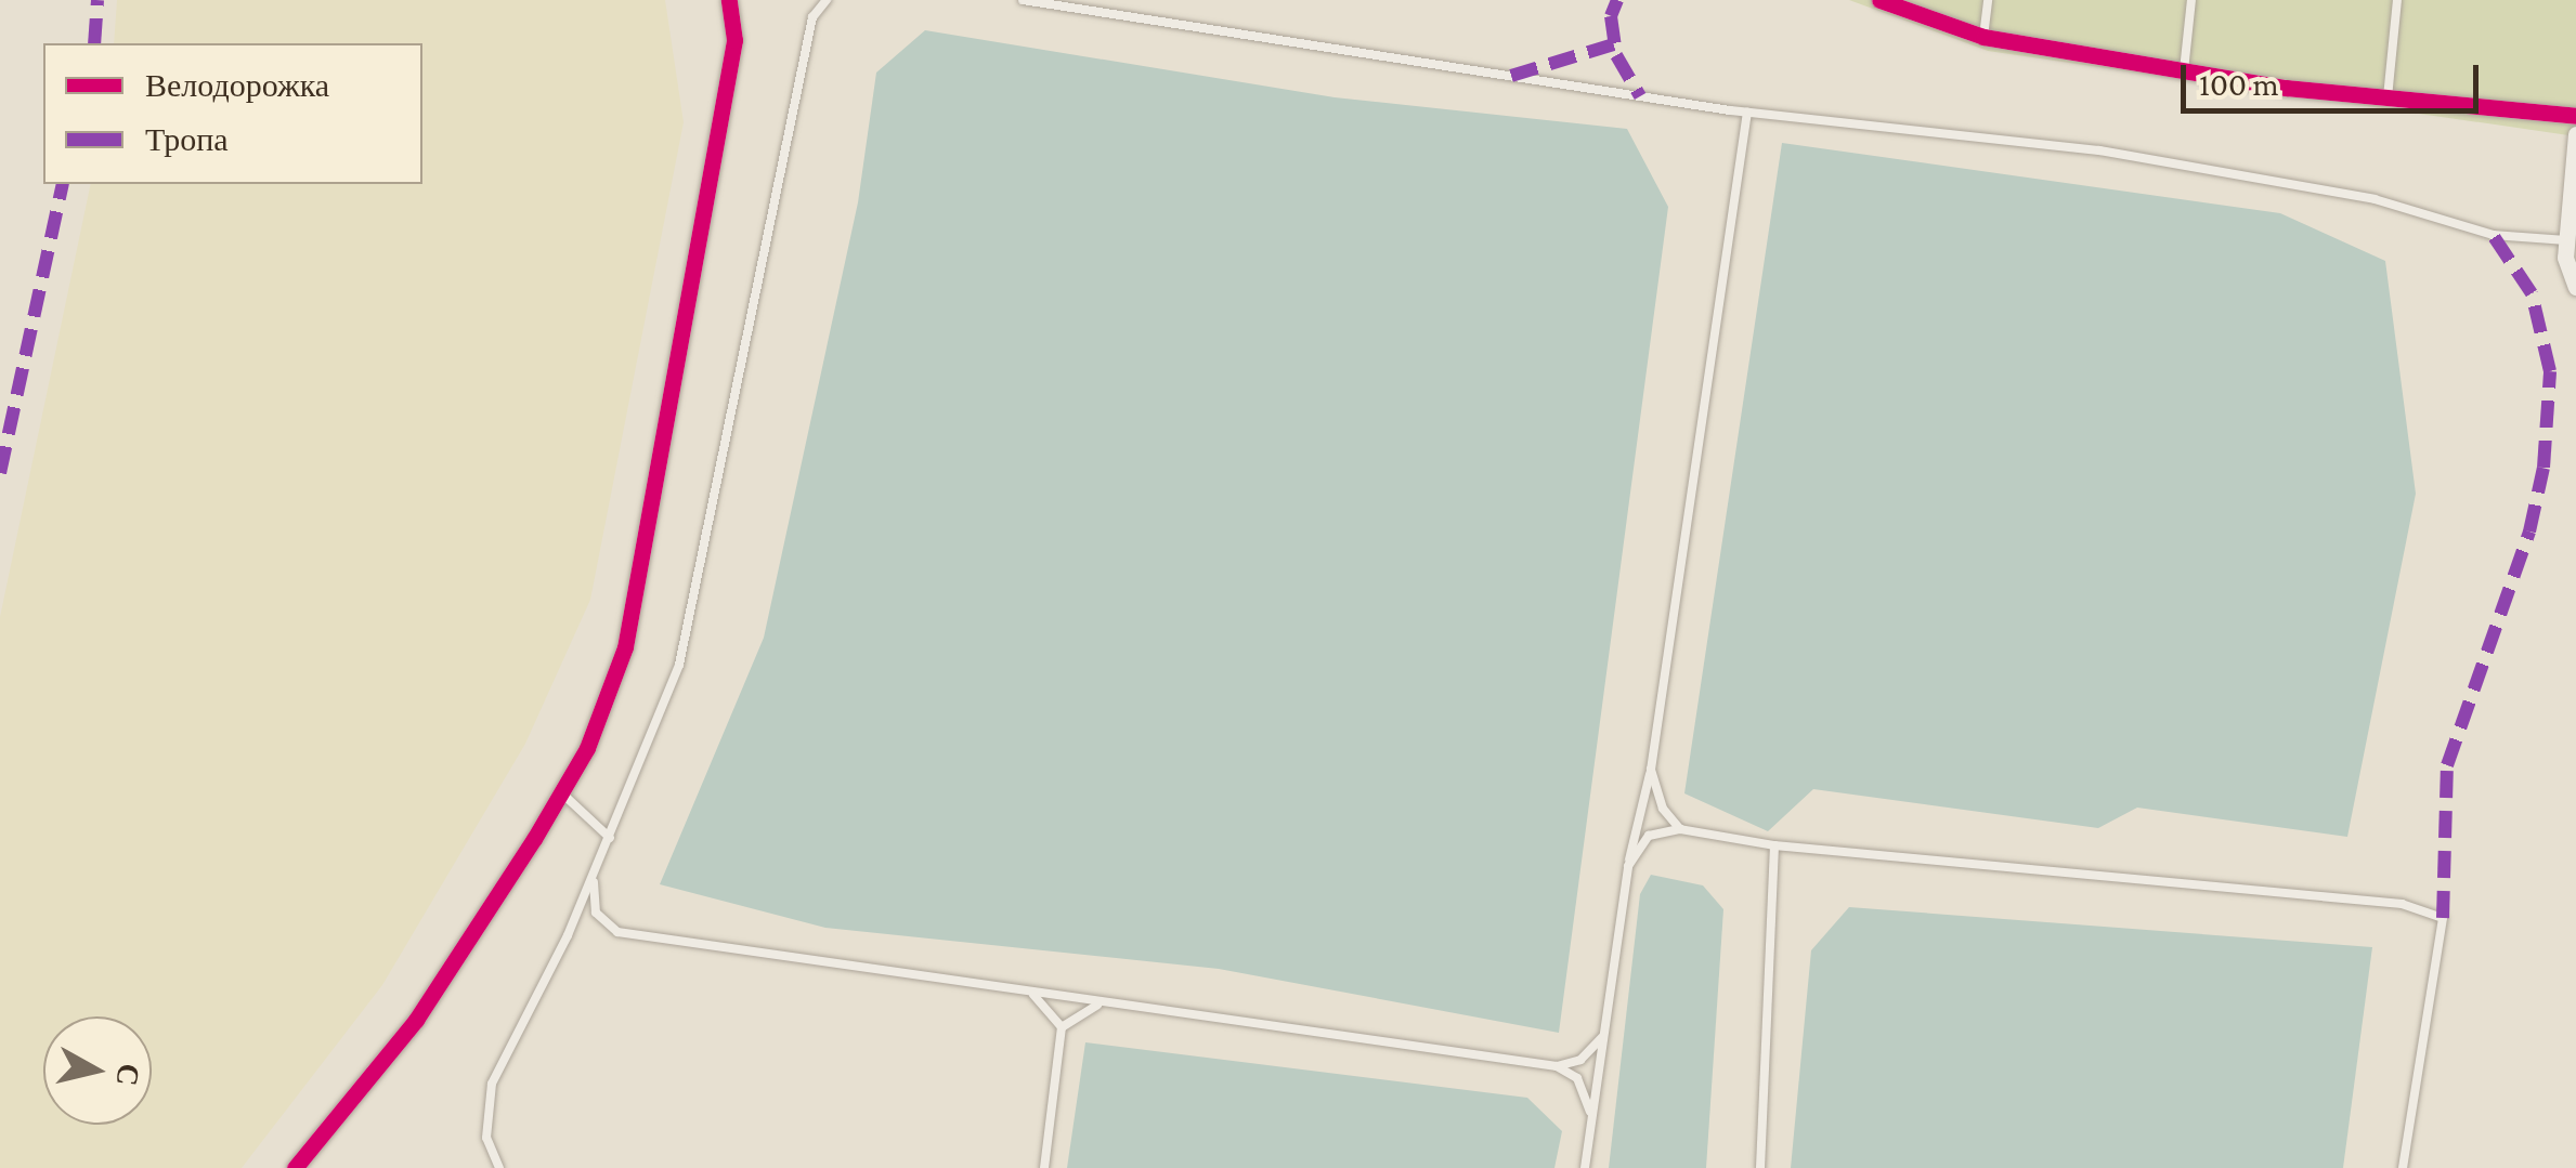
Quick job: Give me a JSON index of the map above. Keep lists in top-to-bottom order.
{
  "legend": ["Велодорожка", "Тропа"],
  "scale_bar": "100 m",
  "north": "right"
}
